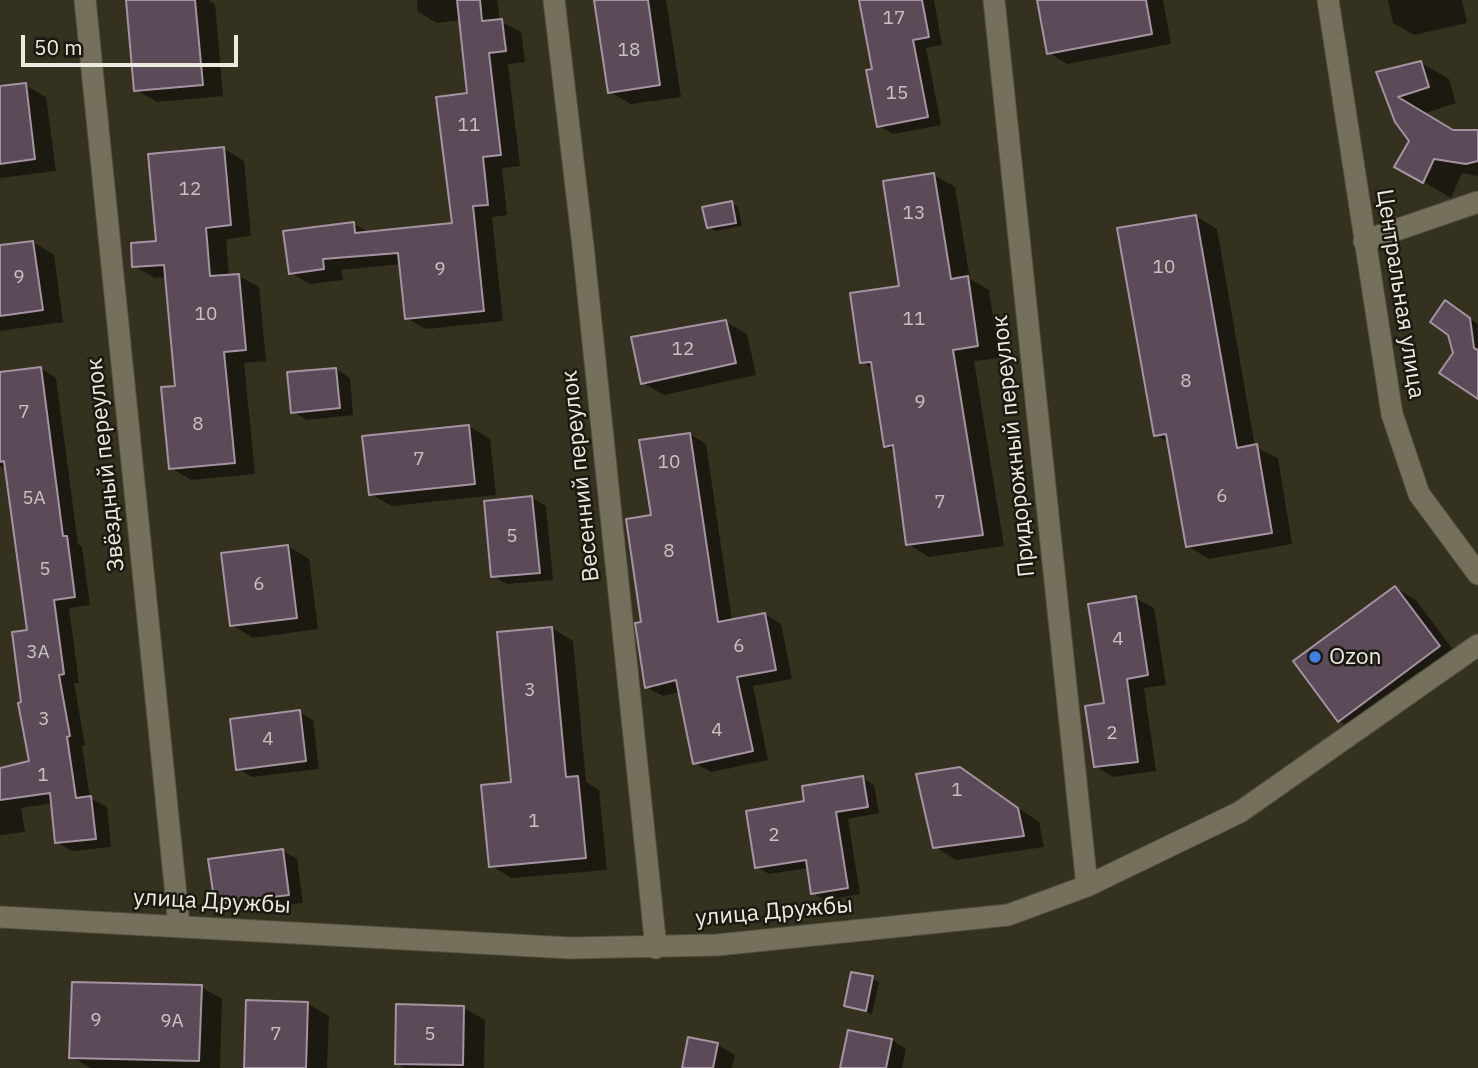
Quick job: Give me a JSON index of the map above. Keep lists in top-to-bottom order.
{
  "streets": {
    "street": [
      "Центральная улица",
      "Придорожный переулок",
      "Звёздный переулок",
      "Весенний переулок",
      "улица Дружбы"
    ]
  },
  "crossings": [
    ["Придорожный переулок", "улица Дружбы"],
    ["Звёздный переулок", "улица Дружбы"],
    ["Весенний переулок", "улица Дружбы"]
  ],
  "places": ["Ozon"],
  "house_numbers": [
    "17",
    "18",
    "15",
    "11",
    "12",
    "13",
    "10",
    "9",
    "9",
    "10",
    "11",
    "12",
    "8",
    "9",
    "7",
    "8",
    "7",
    "10",
    "6",
    "5А",
    "7",
    "5",
    "8",
    "5",
    "6",
    "4",
    "6",
    "3А",
    "3",
    "3",
    "4",
    "2",
    "4",
    "1",
    "1",
    "1",
    "2",
    "9",
    "9А",
    "7",
    "5"
  ],
  "scale_bar": "50 m"
}
